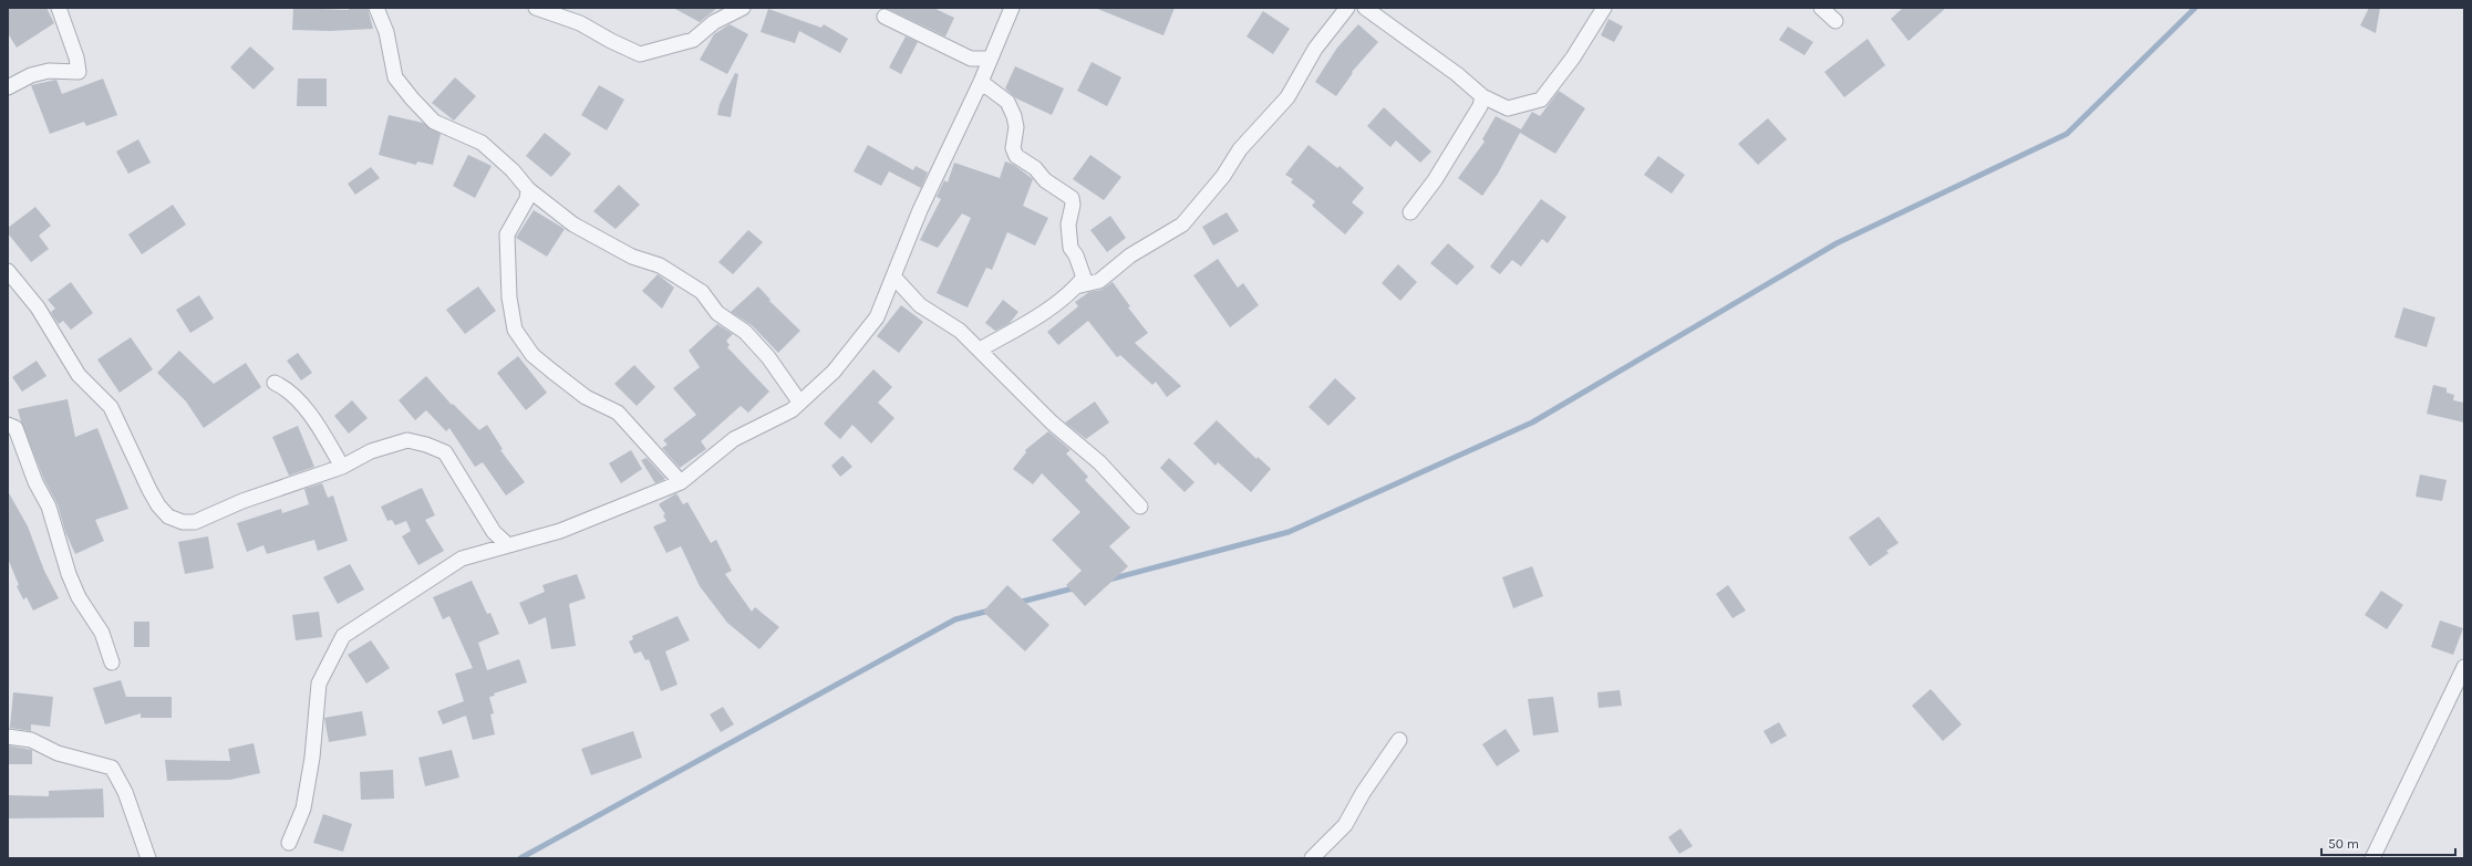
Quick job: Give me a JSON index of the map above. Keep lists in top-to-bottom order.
{
  "scale_bar": "50 m"
}
